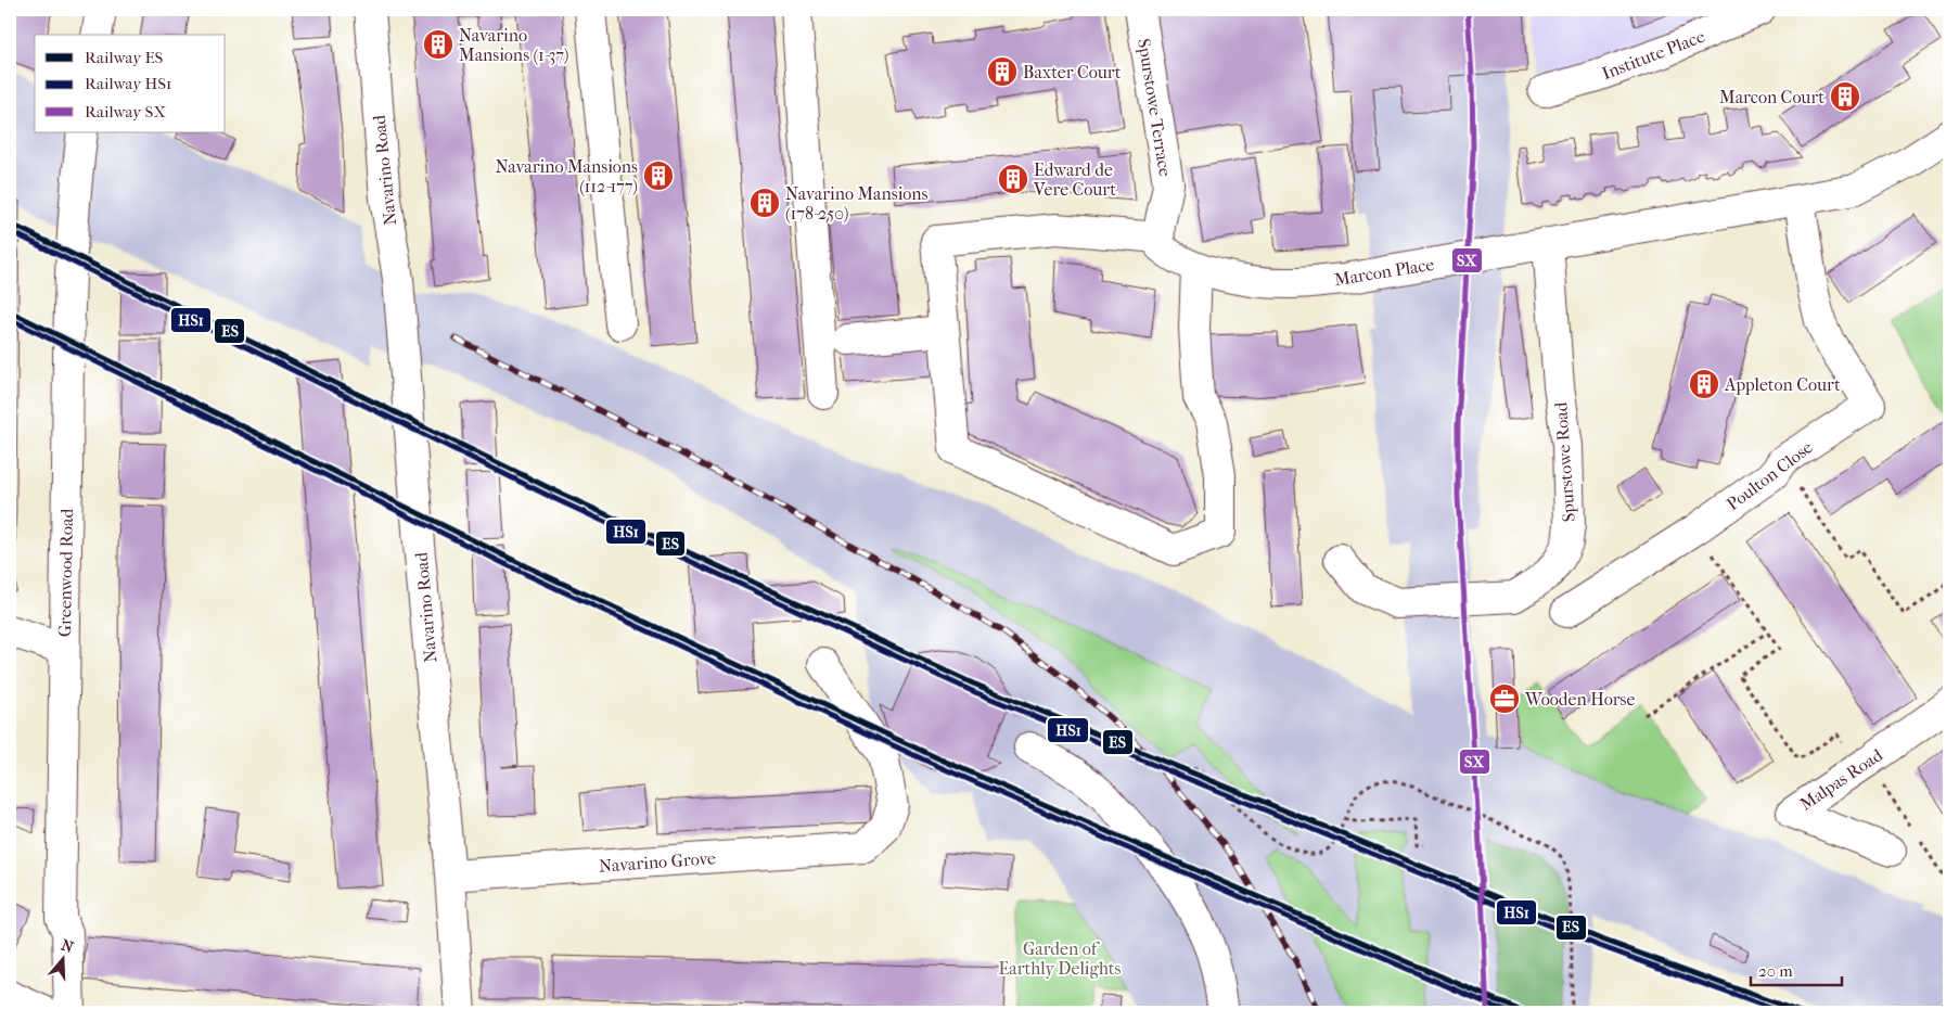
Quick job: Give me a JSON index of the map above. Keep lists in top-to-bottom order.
{
  "streets": {
    "street": [
      "Institute Place",
      "Spurstowe Terrace",
      "Navarino Road",
      "Marcon Place",
      "Spurstowe Road",
      "Poulton Close",
      "Greenwood Road",
      "Malpas Road",
      "Navarino Grove"
    ]
  },
  "crossings": [
    ["Spurstowe Terrace", "Marcon Place"],
    ["Navarino Road", "Navarino Grove"],
    ["Marcon Place", "Spurstowe Road"],
    ["Marcon Place", "Poulton Close"],
    ["Spurstowe Road", "Poulton Close"]
  ],
  "parks": ["Garden of Earthly Delights"],
  "places": {
    "building": [
      "Navarino Mansions (1-37)",
      "Baxter Court",
      "Marcon Court",
      "Navarino Mansions (112-177)",
      "Edward de Vere Court",
      "Navarino Mansions (178-250)",
      "Appleton Court"
    ],
    "office": ["Wooden Horse"]
  },
  "lines": ["rail line SX", "rail line ES", "rail line HS1"],
  "legend": ["Railway ES", "Railway HS1", "Railway SX"],
  "scale_bar": "20 m",
  "north": "top"
}
